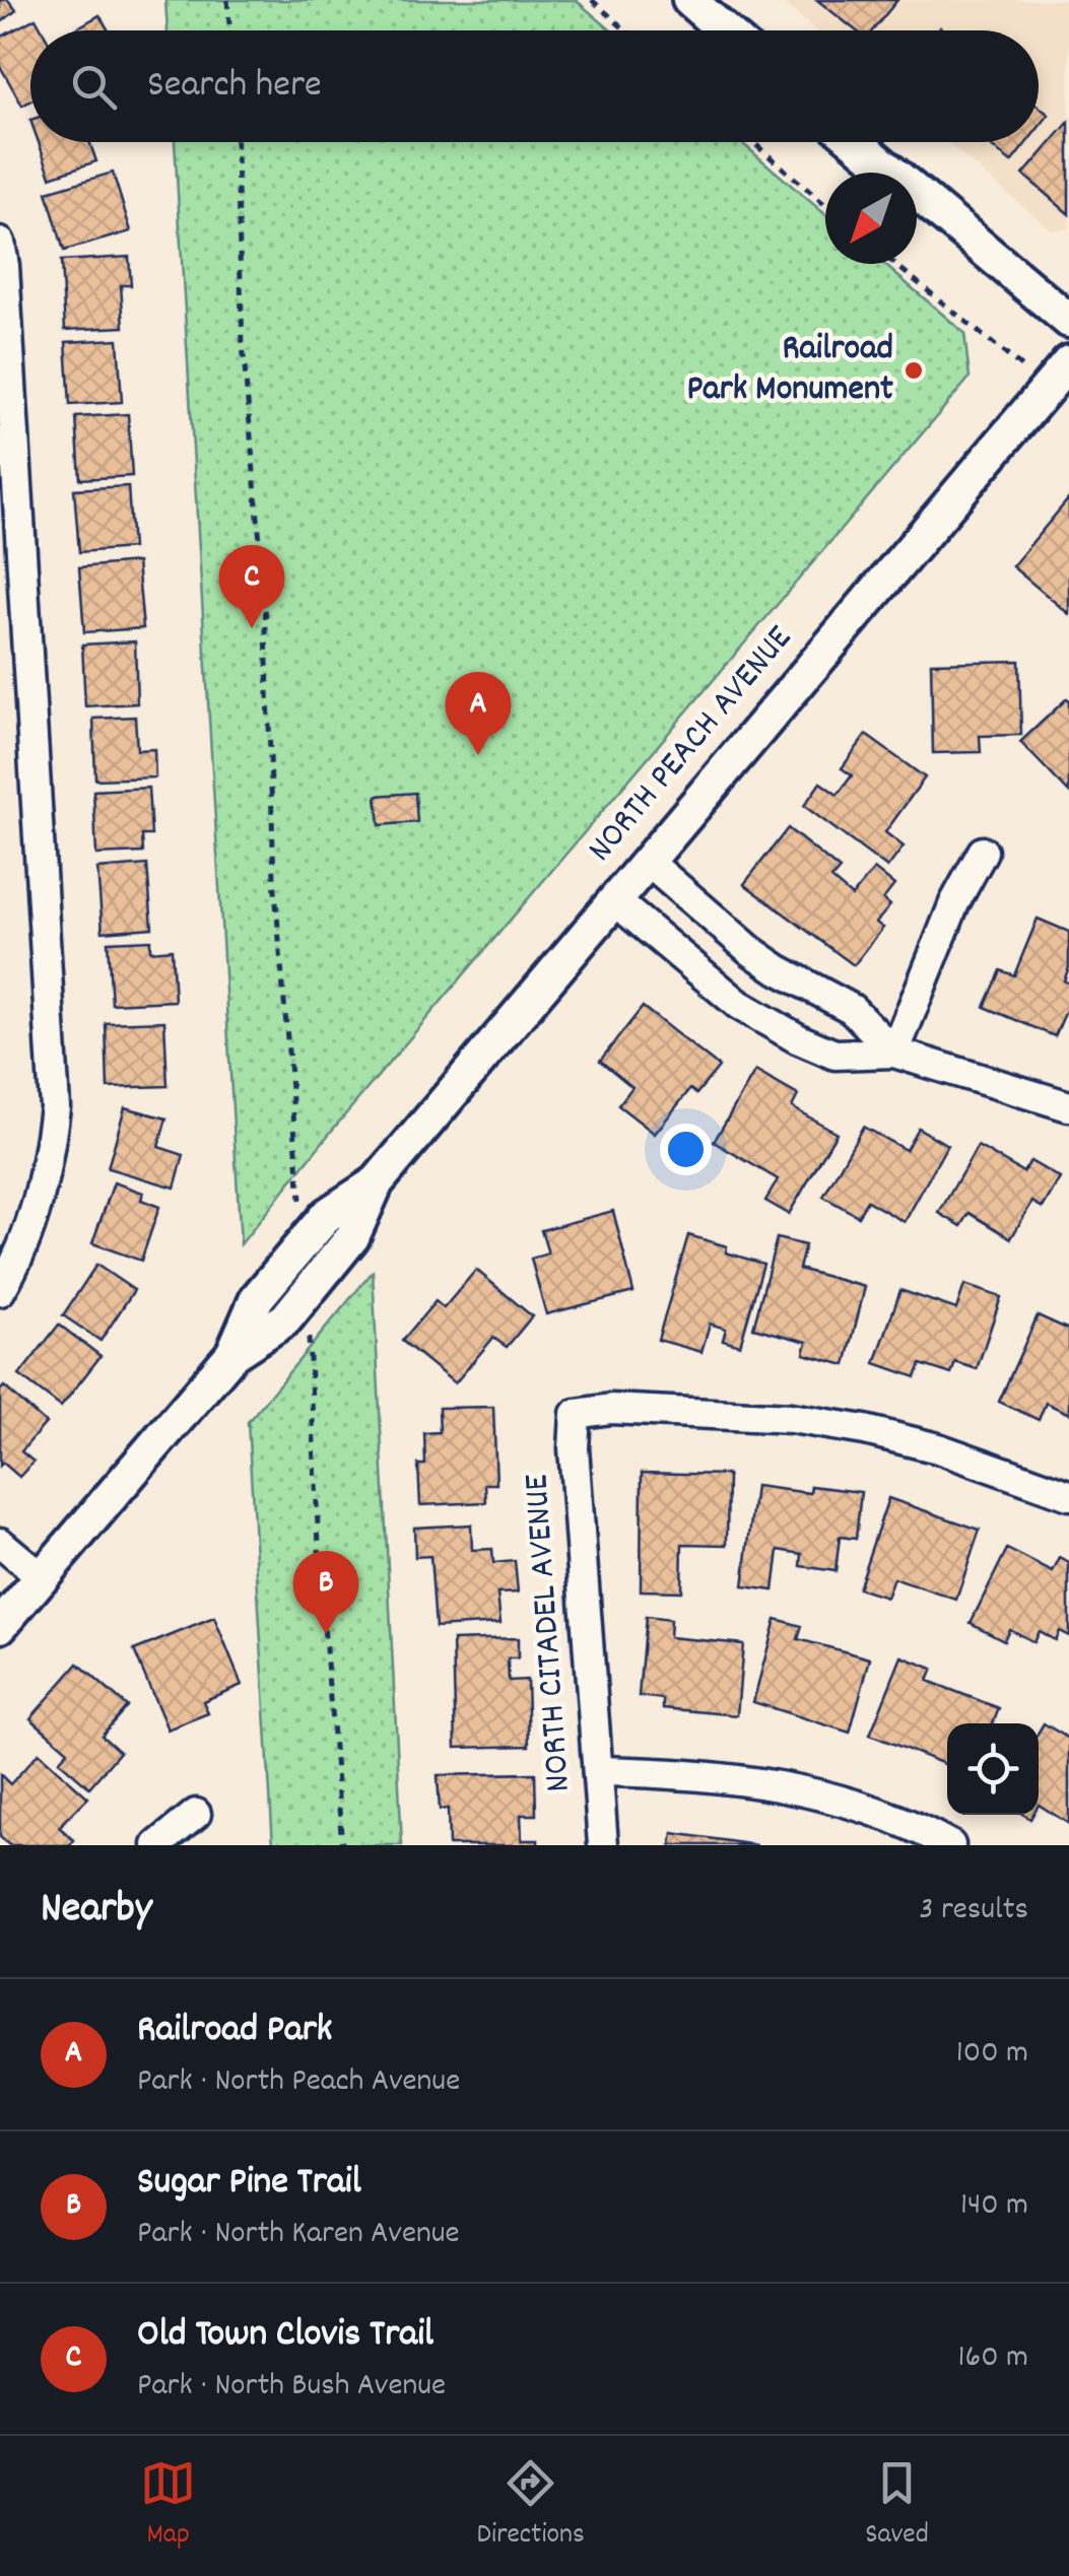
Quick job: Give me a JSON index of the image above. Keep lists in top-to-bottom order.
{
  "streets": {
    "street": ["NORTH PEACH AVENUE", "NORTH CITADEL AVENUE"]
  },
  "places": ["Railroad Park Monument"],
  "north": "bottom left",
  "page": {
    "search": "Search here",
    "pins": ["C", "A", "B"],
    "heading": ["Nearby", "3 results"],
    "list": [
      {
        "mark": "A",
        "name": "Railroad Park",
        "note": "Park · North Peach Avenue",
        "value": "100 m"
      },
      {
        "mark": "B",
        "name": "Sugar Pine Trail",
        "note": "Park · North Karen Avenue",
        "value": "140 m"
      },
      {
        "mark": "C",
        "name": "Old Town Clovis Trail",
        "note": "Park · North Bush Avenue",
        "value": "160 m"
      }
    ],
    "nav": ["Map", "Directions", "Saved"]
  }
}
